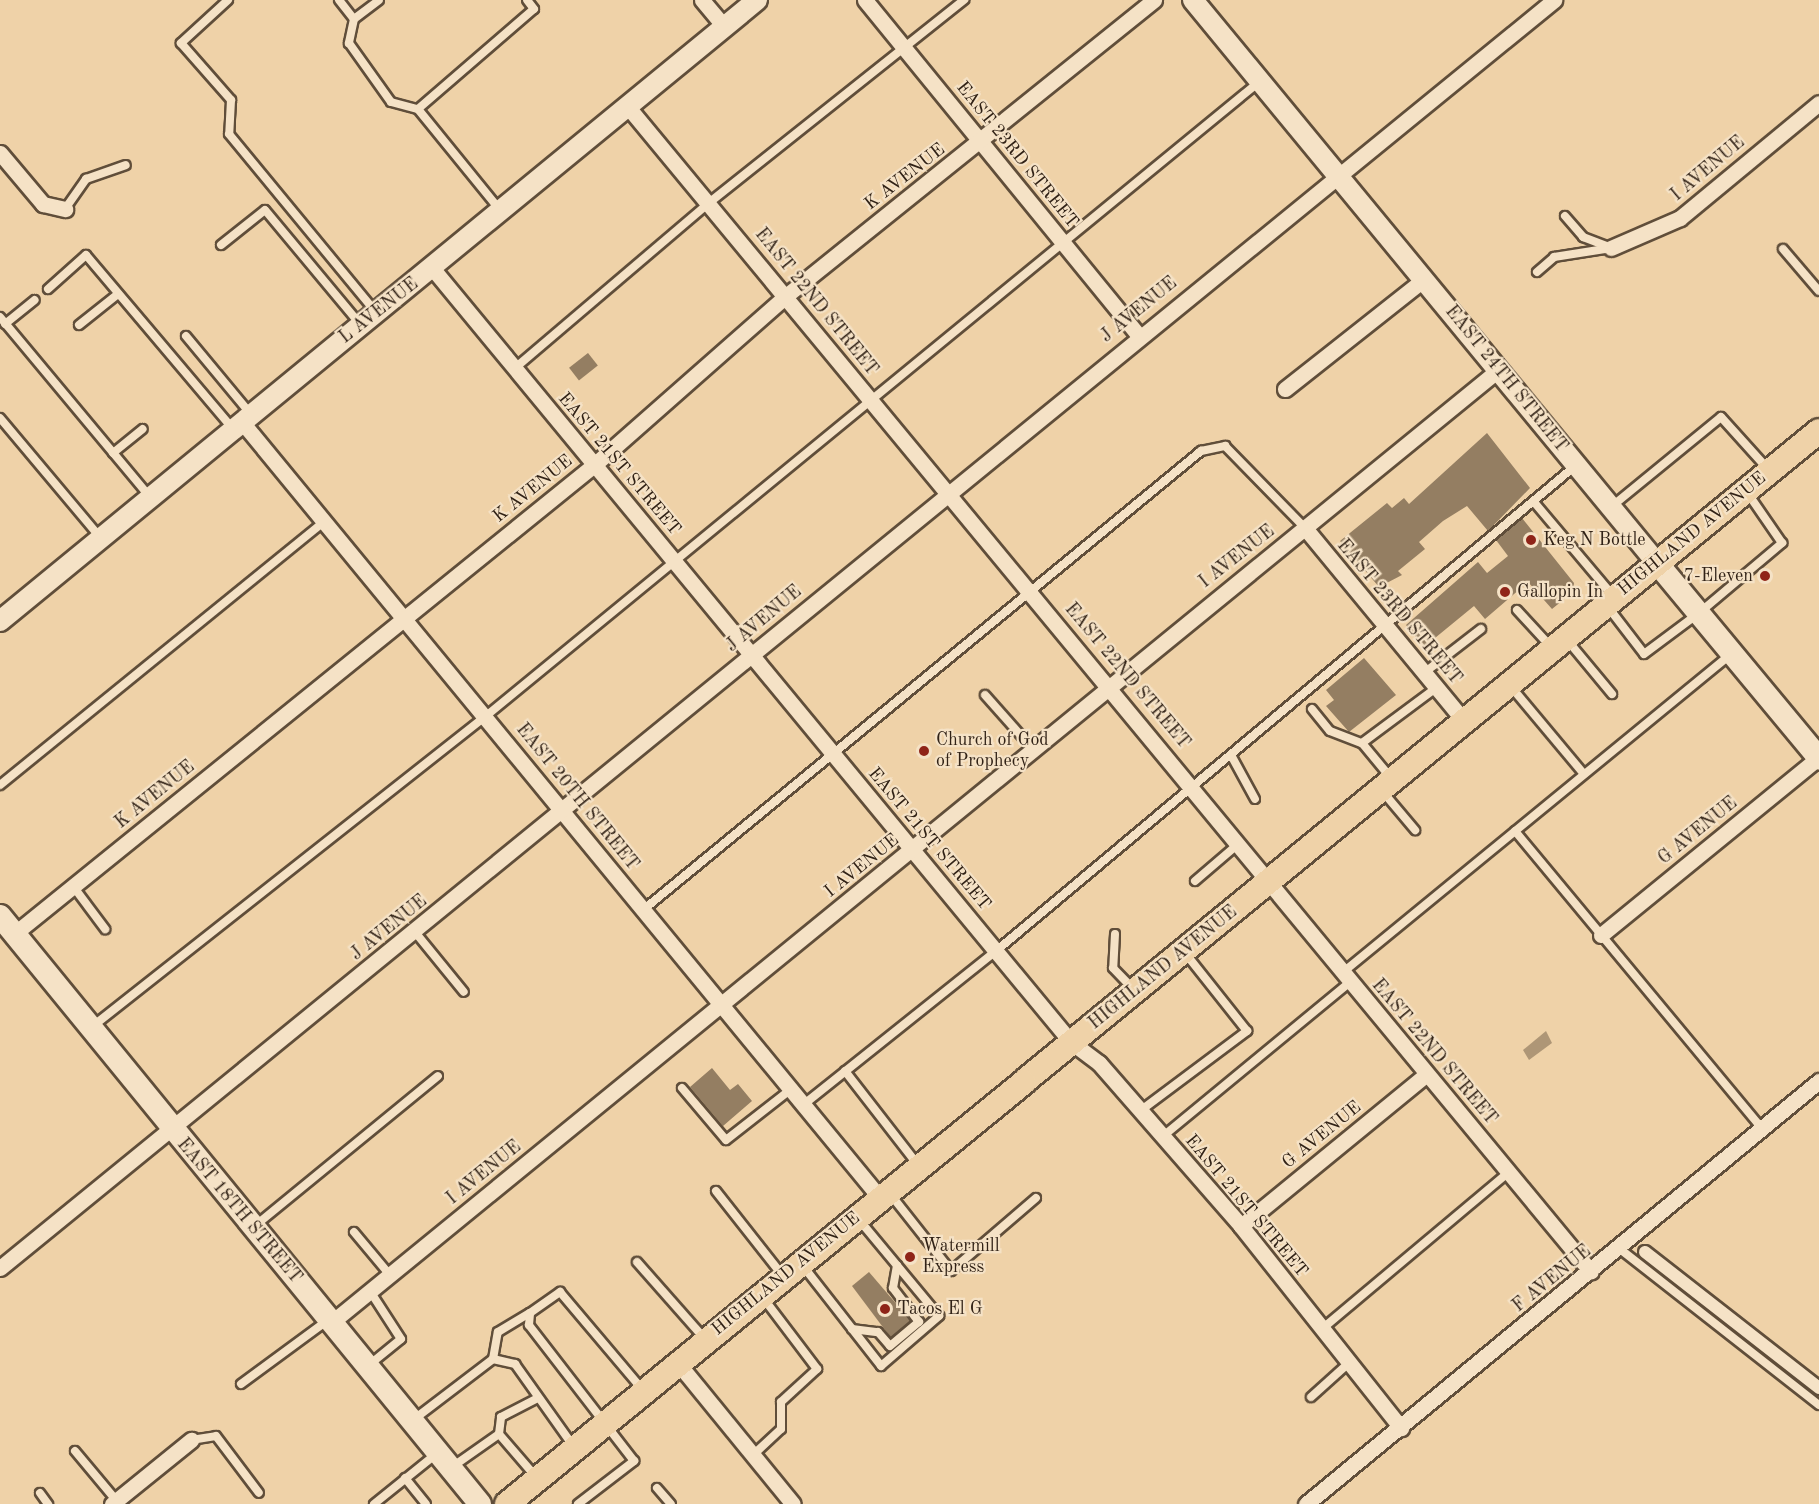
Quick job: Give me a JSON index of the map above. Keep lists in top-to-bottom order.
{
  "streets": {
    "main road": ["EAST 24TH STREET", "HIGHLAND AVENUE", "EAST 18TH STREET"],
    "street": [
      "EAST 23RD STREET",
      "I AVENUE",
      "K AVENUE",
      "EAST 22ND STREET",
      "J AVENUE",
      "L AVENUE",
      "EAST 21ST STREET",
      "EAST 20TH STREET",
      "G AVENUE",
      "F AVENUE"
    ]
  },
  "crossings": [
    ["EAST 23RD STREET", "I AVENUE"],
    ["EAST 23RD STREET", "K AVENUE"],
    ["EAST 23RD STREET", "J AVENUE"],
    ["EAST 23RD STREET", "HIGHLAND AVENUE"],
    ["I AVENUE", "EAST 22ND STREET"],
    ["I AVENUE", "EAST 24TH STREET"],
    ["I AVENUE", "EAST 21ST STREET"],
    ["I AVENUE", "EAST 20TH STREET"],
    ["I AVENUE", "EAST 18TH STREET"],
    ["K AVENUE", "EAST 22ND STREET"],
    ["K AVENUE", "EAST 21ST STREET"],
    ["K AVENUE", "EAST 20TH STREET"],
    ["K AVENUE", "EAST 18TH STREET"],
    ["EAST 22ND STREET", "J AVENUE"],
    ["EAST 22ND STREET", "L AVENUE"],
    ["EAST 22ND STREET", "HIGHLAND AVENUE"],
    ["EAST 22ND STREET", "G AVENUE"],
    ["EAST 22ND STREET", "F AVENUE"],
    ["J AVENUE", "EAST 24TH STREET"],
    ["J AVENUE", "EAST 21ST STREET"],
    ["J AVENUE", "EAST 20TH STREET"],
    ["J AVENUE", "EAST 18TH STREET"],
    ["L AVENUE", "EAST 21ST STREET"],
    ["L AVENUE", "EAST 20TH STREET"],
    ["EAST 24TH STREET", "HIGHLAND AVENUE"],
    ["EAST 24TH STREET", "G AVENUE"],
    ["EAST 21ST STREET", "HIGHLAND AVENUE"],
    ["EAST 21ST STREET", "G AVENUE"],
    ["EAST 21ST STREET", "F AVENUE"],
    ["HIGHLAND AVENUE", "EAST 20TH STREET"]
  ],
  "places": [
    "Keg N Bottle",
    "7-Eleven",
    "Gallopin In",
    "Church of God of Prophecy",
    "Watermill Express",
    "Tacos El G"
  ]
}
